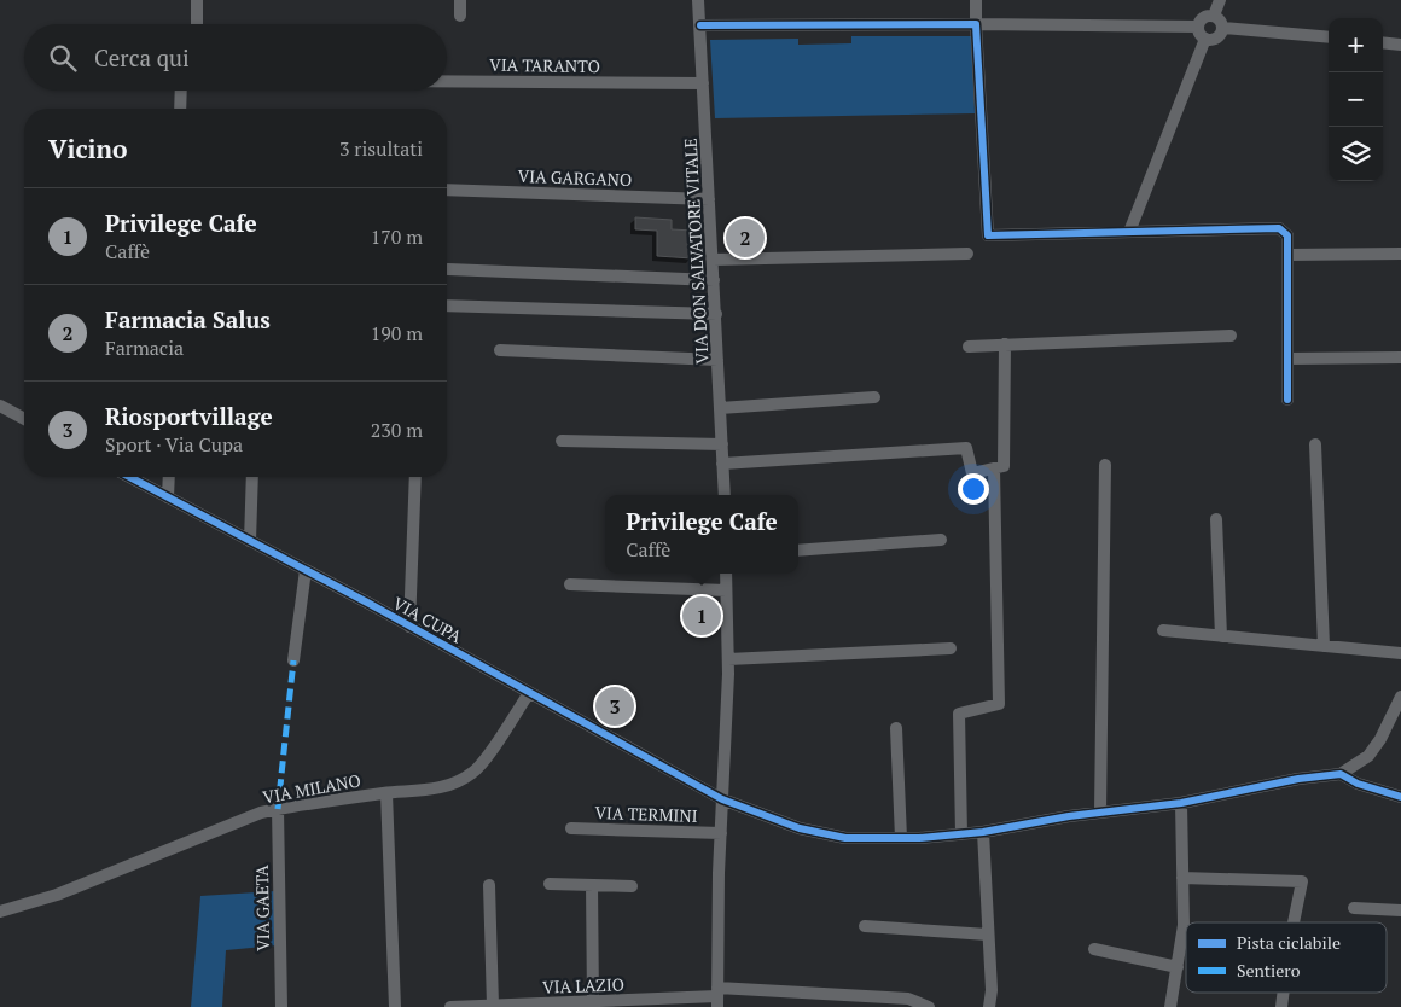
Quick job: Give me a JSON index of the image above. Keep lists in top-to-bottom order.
{
  "streets": {
    "street": [
      "VIA TARANTO",
      "VIA GARGANO",
      "VIA DON SALVATORE VITALE",
      "VIA CUPA",
      "VIA MILANO",
      "VIA TERMINI",
      "VIA GAETA",
      "VIA LAZIO"
    ]
  },
  "crossings": [
    ["VIA TARANTO", "VIA DON SALVATORE VITALE"],
    ["VIA GARGANO", "VIA DON SALVATORE VITALE"],
    ["VIA CUPA", "VIA MILANO"],
    ["VIA MILANO", "VIA GAETA"]
  ],
  "legend": ["Pista ciclabile", "Sentiero"],
  "page": {
    "map_buttons": ["+", "−"],
    "search": "Cerca qui",
    "heading": ["Vicino", "3 risultati"],
    "list": [
      {
        "mark": "1",
        "name": "Privilege Cafe",
        "note": "Caffè",
        "value": "170 m"
      },
      {
        "mark": "2",
        "name": "Farmacia Salus",
        "note": "Farmacia",
        "value": "190 m"
      },
      {
        "mark": "3",
        "name": "Riosportvillage",
        "note": "Sport · Via Cupa",
        "value": "230 m"
      }
    ],
    "pins": ["2", "1", "3"],
    "popup": ["Privilege Cafe", "Caffè"]
  }
}
